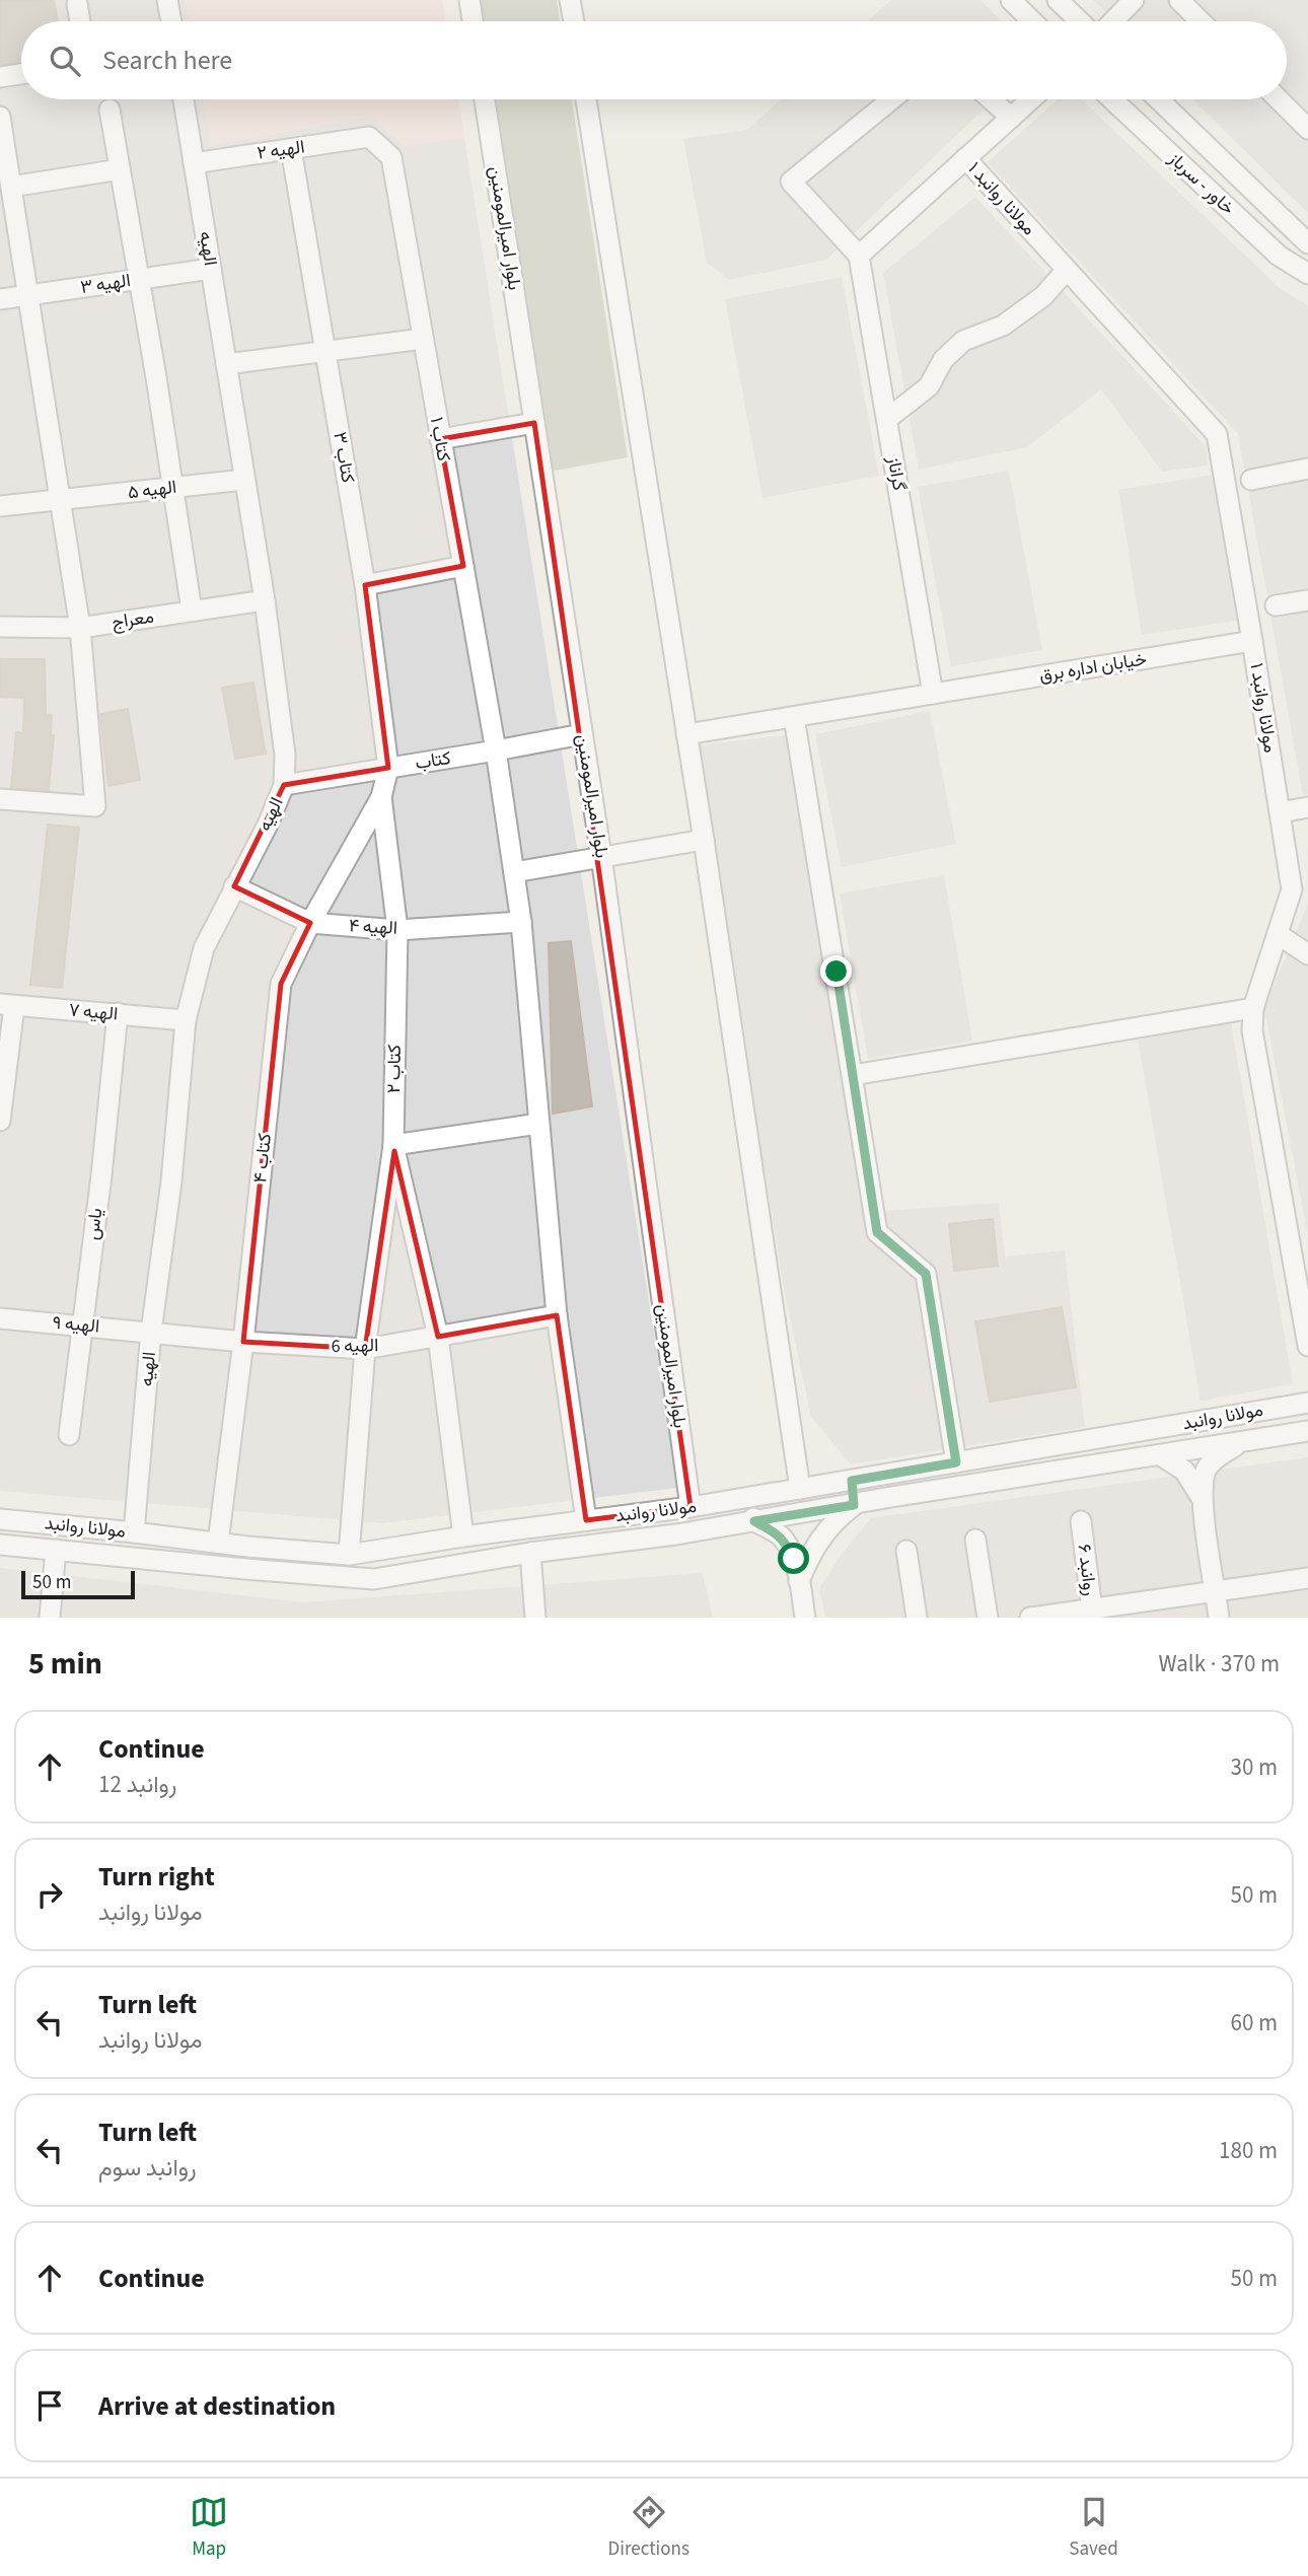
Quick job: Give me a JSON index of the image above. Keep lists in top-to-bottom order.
{
  "streets": {
    "street": [
      "الهیه ۲",
      "خاور - سرباز",
      "مولانا روانبد ۱",
      "بلوار امیرالمومنین",
      "الهیه",
      "الهیه ۳",
      "کتاب ۱",
      "کتاب ۳",
      "گراناز",
      "الهیه ۵",
      "معراج",
      "خیابان اداره برق",
      "کتاب",
      "الهیه ۴",
      "الهیه ۷",
      "کتاب ۲",
      "کتاب ۴",
      "یاس",
      "الهیه ۹",
      "الهیه 6",
      "مولانا روانبد",
      "روانبد ۶"
    ]
  },
  "crossings": [
    ["الهیه ۲", "الهیه"],
    ["الهیه ۲", "کتاب ۱"],
    ["الهیه ۲", "کتاب ۳"],
    ["مولانا روانبد ۱", "خیابان اداره برق"],
    ["بلوار امیرالمومنین", "کتاب"],
    ["بلوار امیرالمومنین", "مولانا روانبد"],
    ["الهیه", "الهیه ۳"],
    ["الهیه", "الهیه ۵"],
    ["الهیه", "معراج"],
    ["الهیه", "کتاب"],
    ["الهیه", "الهیه ۴"],
    ["الهیه", "الهیه ۷"],
    ["الهیه", "الهیه ۹"],
    ["الهیه", "الهیه 6"],
    ["الهیه", "مولانا روانبد"],
    ["کتاب ۱", "کتاب"],
    ["کتاب ۱", "الهیه ۴"],
    ["کتاب ۱", "الهیه 6"],
    ["کتاب ۱", "مولانا روانبد"],
    ["کتاب ۳", "کتاب"],
    ["گراناز", "خیابان اداره برق"],
    ["الهیه ۴", "کتاب ۲"],
    ["الهیه ۴", "کتاب ۴"],
    ["الهیه ۷", "یاس"],
    ["کتاب ۲", "کتاب ۴"],
    ["کتاب ۲", "الهیه 6"],
    ["کتاب ۲", "مولانا روانبد"],
    ["کتاب ۴", "الهیه 6"],
    ["کتاب ۴", "مولانا روانبد"],
    ["یاس", "الهیه ۹"],
    ["الهیه ۹", "الهیه 6"]
  ],
  "scale_bar": "50 m",
  "page": {
    "search": "Search here",
    "scale": "50 m",
    "heading": ["5 min", "Walk · 370 m"],
    "list": [
      ["Continue", "روانبد 12", "30 m"],
      ["Turn right", "مولانا روانبد", "50 m"],
      ["Turn left", "مولانا روانبد", "60 m"],
      ["Turn left", "روانبد سوم", "180 m"],
      ["Continue", "50 m"],
      "Arrive at destination"
    ],
    "nav": ["Map", "Directions", "Saved"]
  }
}
